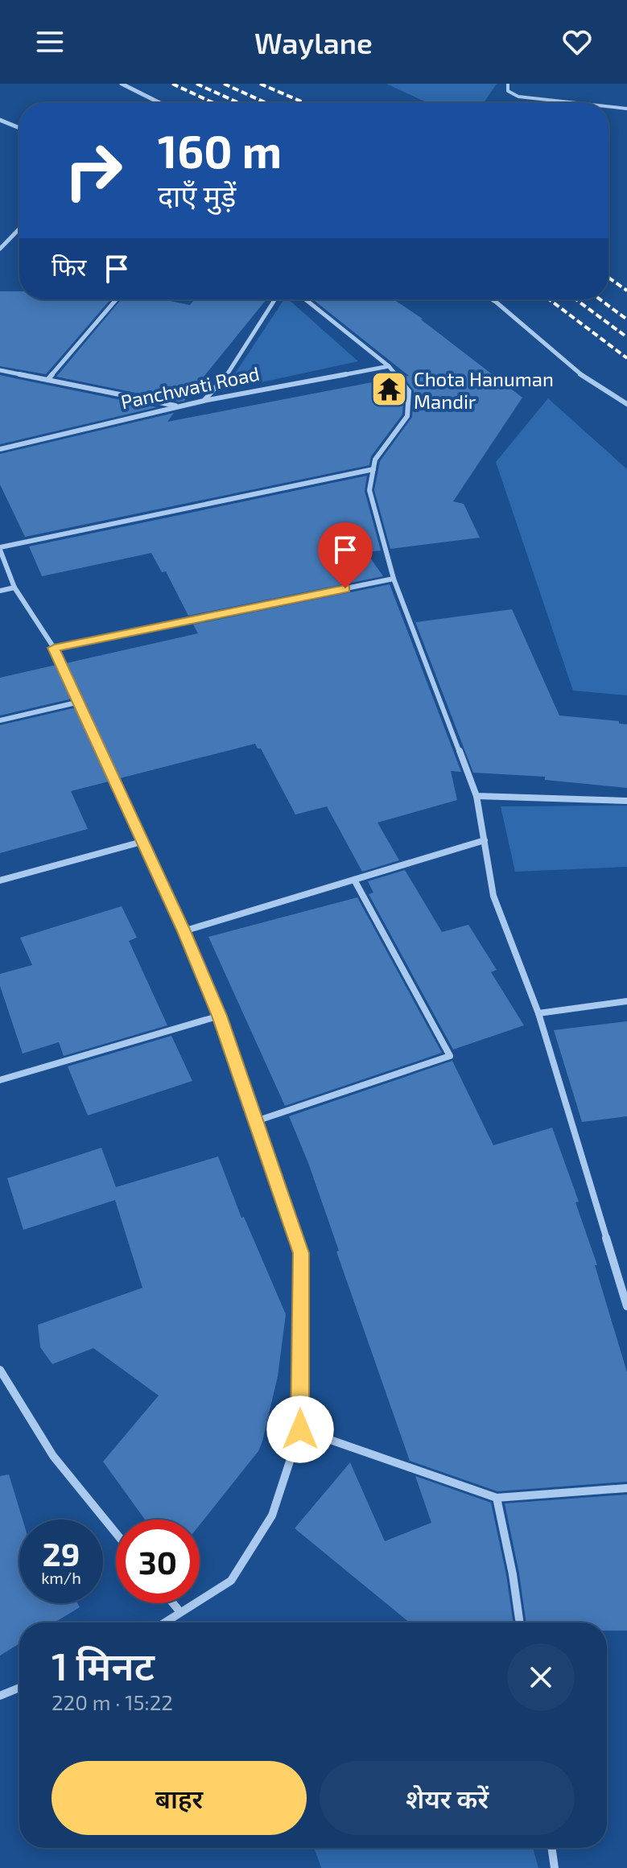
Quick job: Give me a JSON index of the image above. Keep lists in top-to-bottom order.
{
  "streets": {
    "street": ["Panchwati Road"]
  },
  "places": {
    "temple": ["Chota Hanuman Mandir"]
  },
  "page": {
    "header": "Waylane",
    "turn": ["160 m", "दाएँ मुड़ें"],
    "then": "फिर",
    "speed": "29 km/h",
    "limit": "30",
    "heading": ["1 मिनट", "220 m · 15:22"],
    "buttons": ["बाहर", "शेयर करें"]
  }
}
